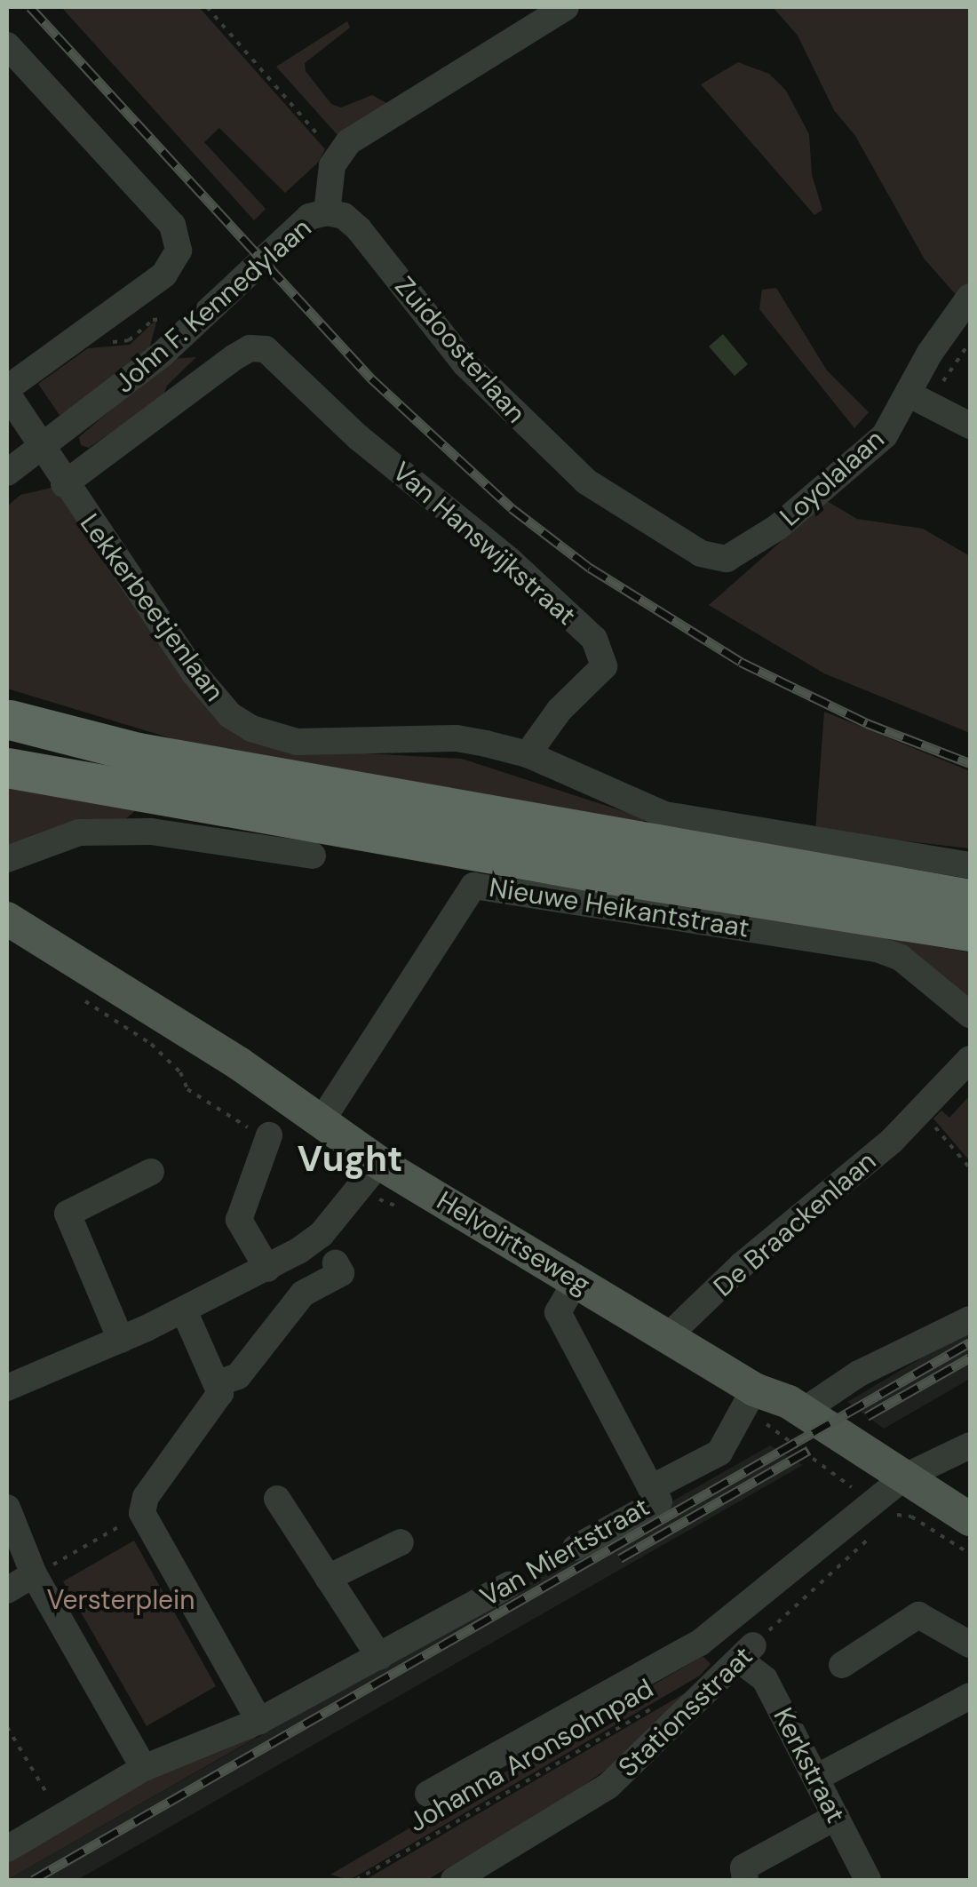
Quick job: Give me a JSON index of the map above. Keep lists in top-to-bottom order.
{
  "streets": {
    "main road": ["Helvoirtseweg"],
    "street": [
      "John F. Kennedylaan",
      "Zuidoosterlaan",
      "Loyolalaan",
      "Van Hanswijkstraat",
      "Lekkerbeetjenlaan",
      "Nieuwe Heikantstraat",
      "De Braackenlaan",
      "Van Miertstraat",
      "Stationsstraat",
      "Kerkstraat"
    ],
    "path": ["Johanna Aronsohnpad"]
  },
  "crossings": [
    ["John F. Kennedylaan", "Zuidoosterlaan"],
    ["John F. Kennedylaan", "Van Hanswijkstraat"],
    ["John F. Kennedylaan", "Lekkerbeetjenlaan"],
    ["Zuidoosterlaan", "Loyolalaan"],
    ["Van Hanswijkstraat", "Lekkerbeetjenlaan"],
    ["Nieuwe Heikantstraat", "Helvoirtseweg"],
    ["De Braackenlaan", "Helvoirtseweg"],
    ["Helvoirtseweg", "Van Miertstraat"],
    ["Stationsstraat", "Kerkstraat"]
  ],
  "districts": ["Vught"],
  "parks": ["Versterplein"]
}
